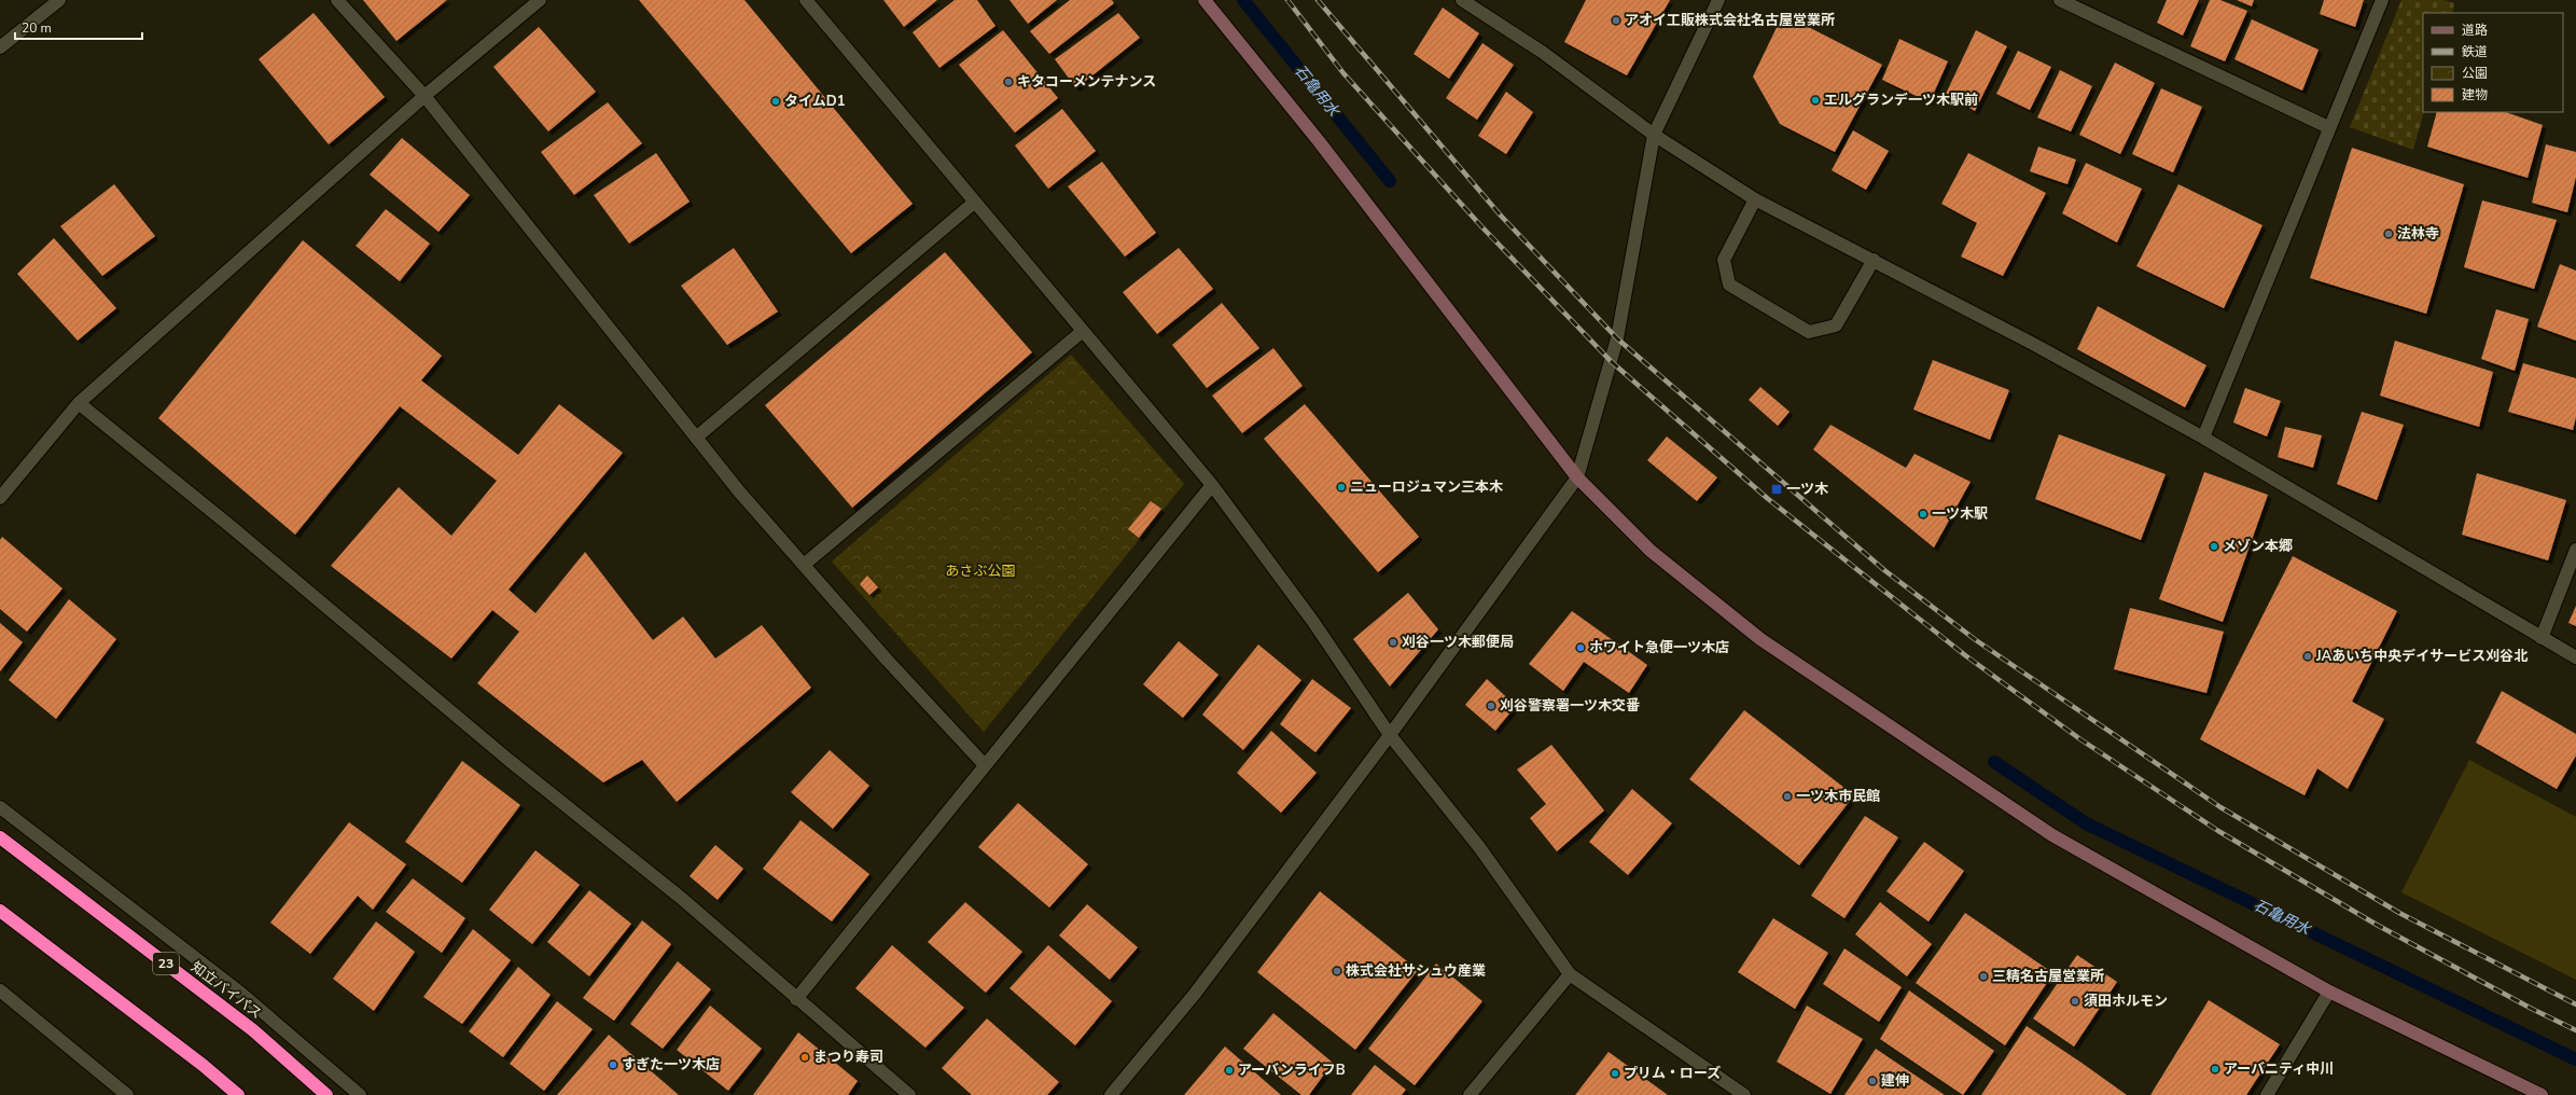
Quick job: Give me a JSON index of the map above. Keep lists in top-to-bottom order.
{
  "streets": {
    "highway": ["23", "知立バイパス"]
  },
  "water": ["石亀用水"],
  "parks": ["あさぶ公園"],
  "places": {
    "other": [
      "アオイ工販株式会社名古屋営業所",
      "キタコーメンテナンス",
      "エルグランデ一ツ木駅前",
      "タイムD1",
      "法林寺",
      "ニューロジュマン三本木",
      "一ツ木駅",
      "メゾン本郷",
      "刈谷一ツ木郵便局",
      "ホワイト急便一ツ木店",
      "JAあいち中央デイサービス刈谷北",
      "刈谷警察署一ツ木交番",
      "一ツ木市民館",
      "株式会社サシュウ産業",
      "三精名古屋営業所",
      "須田ホルモン",
      "まつり寿司",
      "すぎた一ツ木店",
      "アーバニティ中川",
      "アーバンライフB",
      "プリム・ローズ",
      "建伸"
    ],
    "transit": ["一ツ木"]
  },
  "legend": [
    "道路",
    "鉄道",
    "公園",
    "建物"
  ],
  "scale_bar": "20 m"
}
